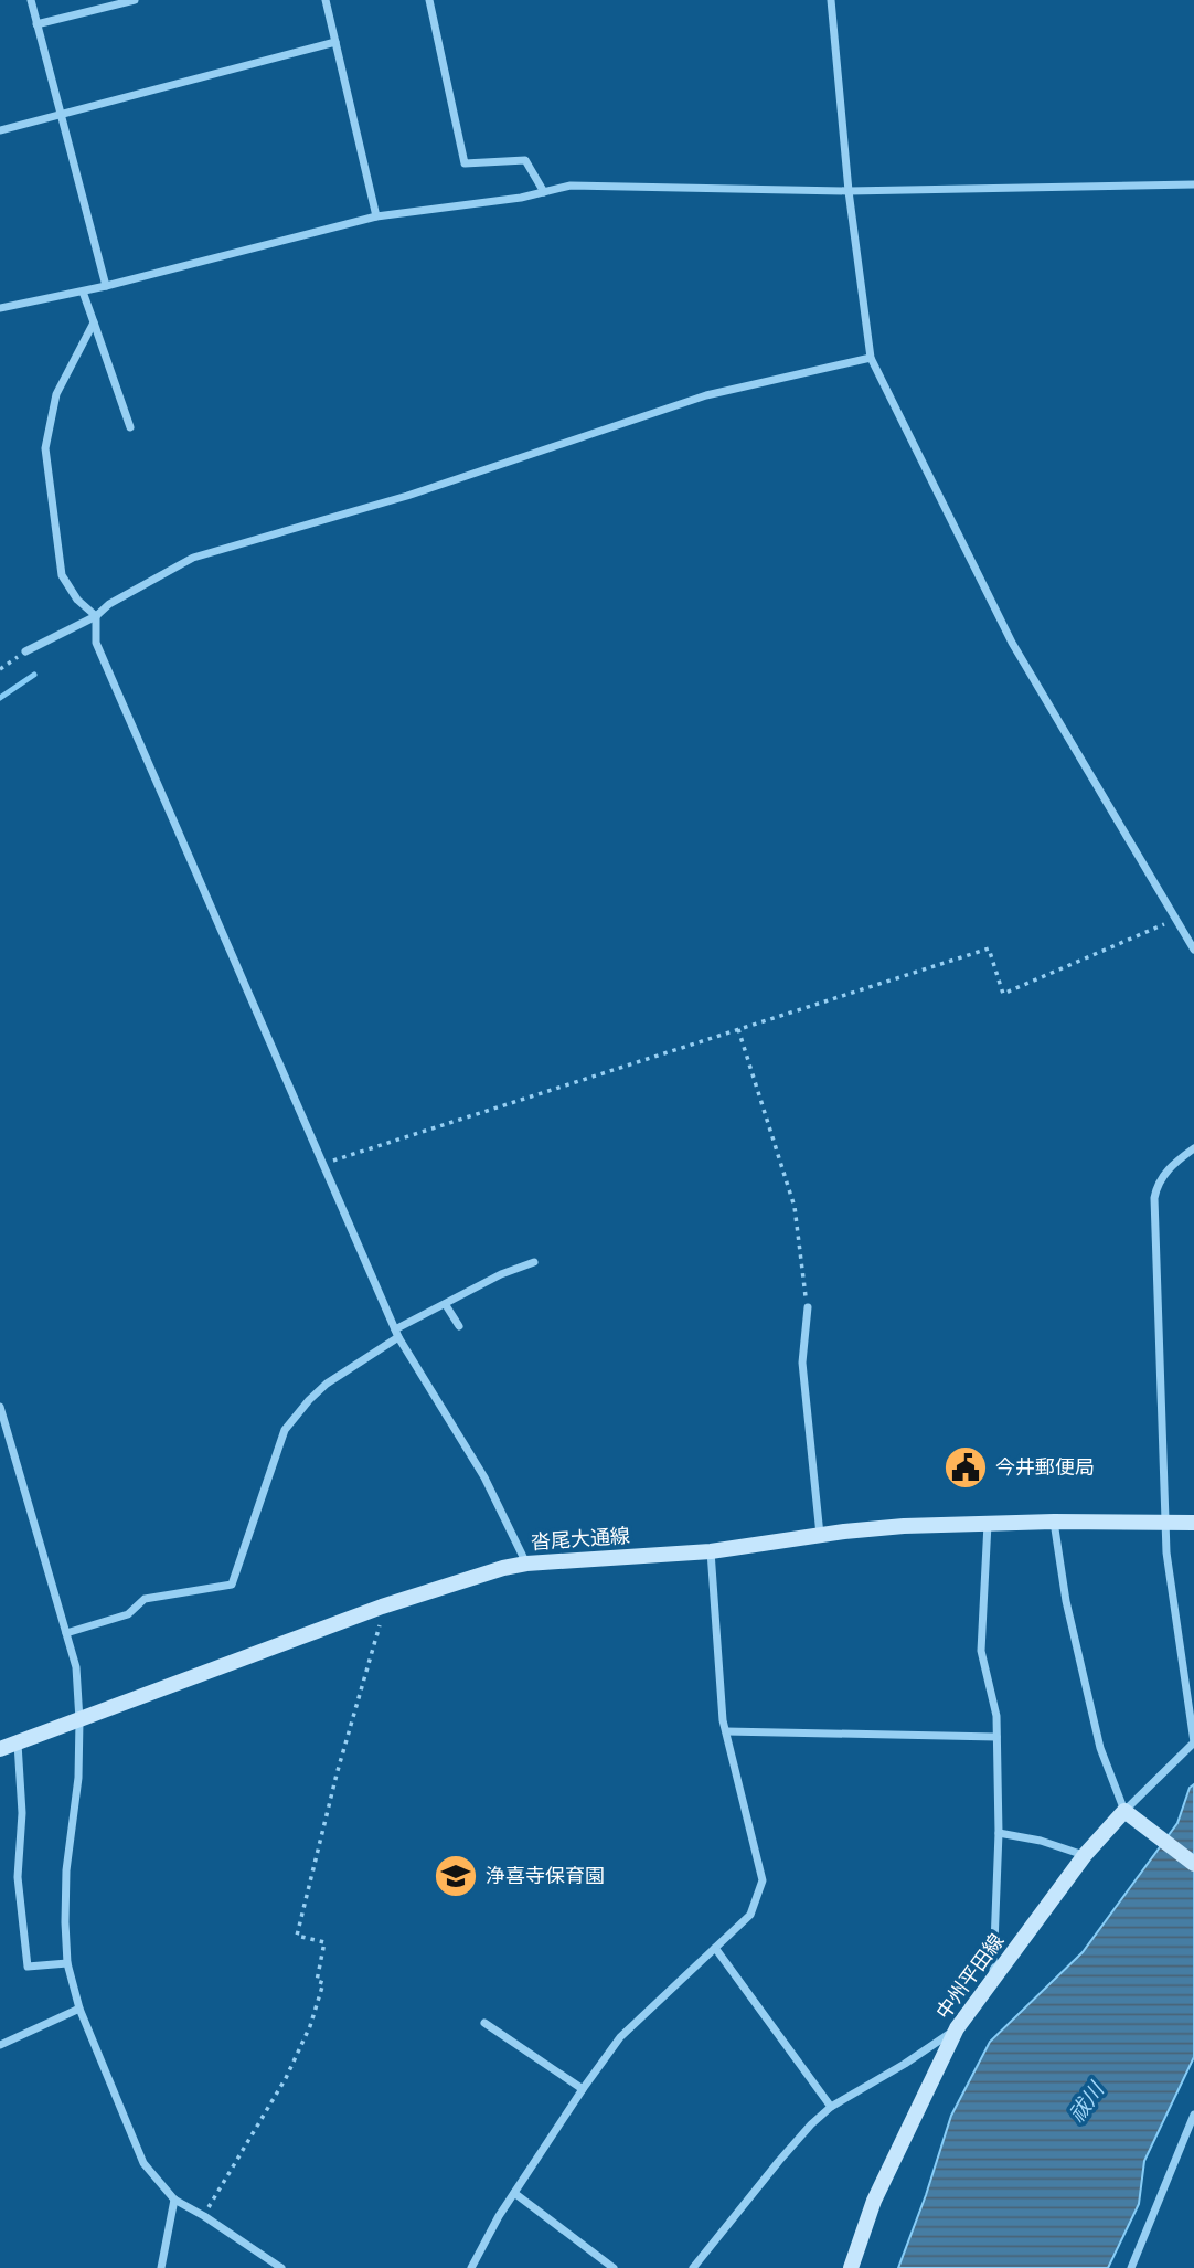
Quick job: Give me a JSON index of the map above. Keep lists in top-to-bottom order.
{
  "streets": {
    "main road": ["沓尾大通線", "中州平田線"]
  },
  "water": ["祓川"],
  "places": {
    "public building": ["今井郵便局"],
    "school or university": ["浄喜寺保育園"]
  }
}
